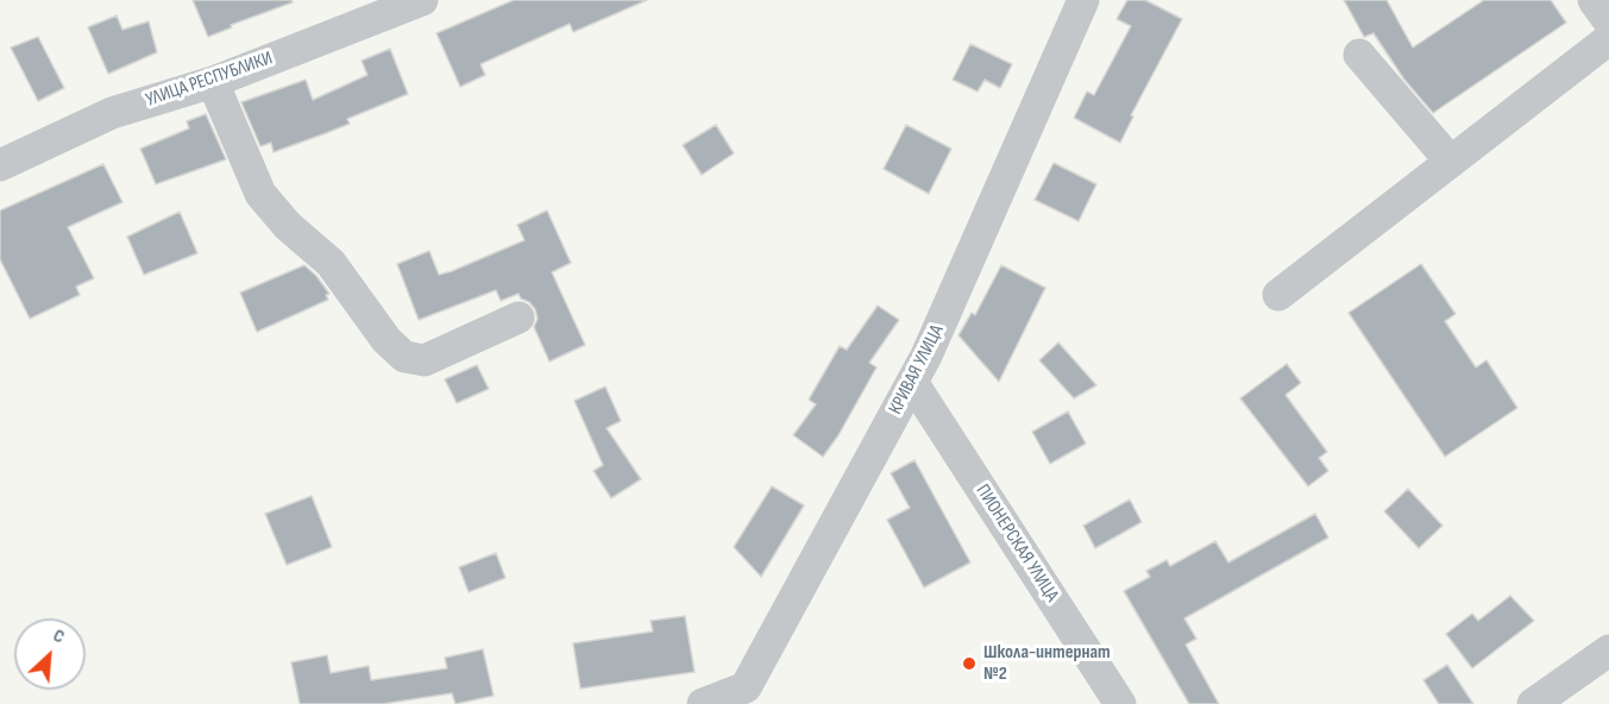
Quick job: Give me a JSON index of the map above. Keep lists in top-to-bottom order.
{
  "streets": {
    "street": ["УЛИЦА РЕСПУБЛИКИ", "КРИВАЯ УЛИЦА", "ПИОНЕРСКАЯ УЛИЦА"]
  },
  "crossings": [
    ["КРИВАЯ УЛИЦА", "ПИОНЕРСКАЯ УЛИЦА"]
  ],
  "places": ["Школа-интернат №2"],
  "north": "top right"
}
